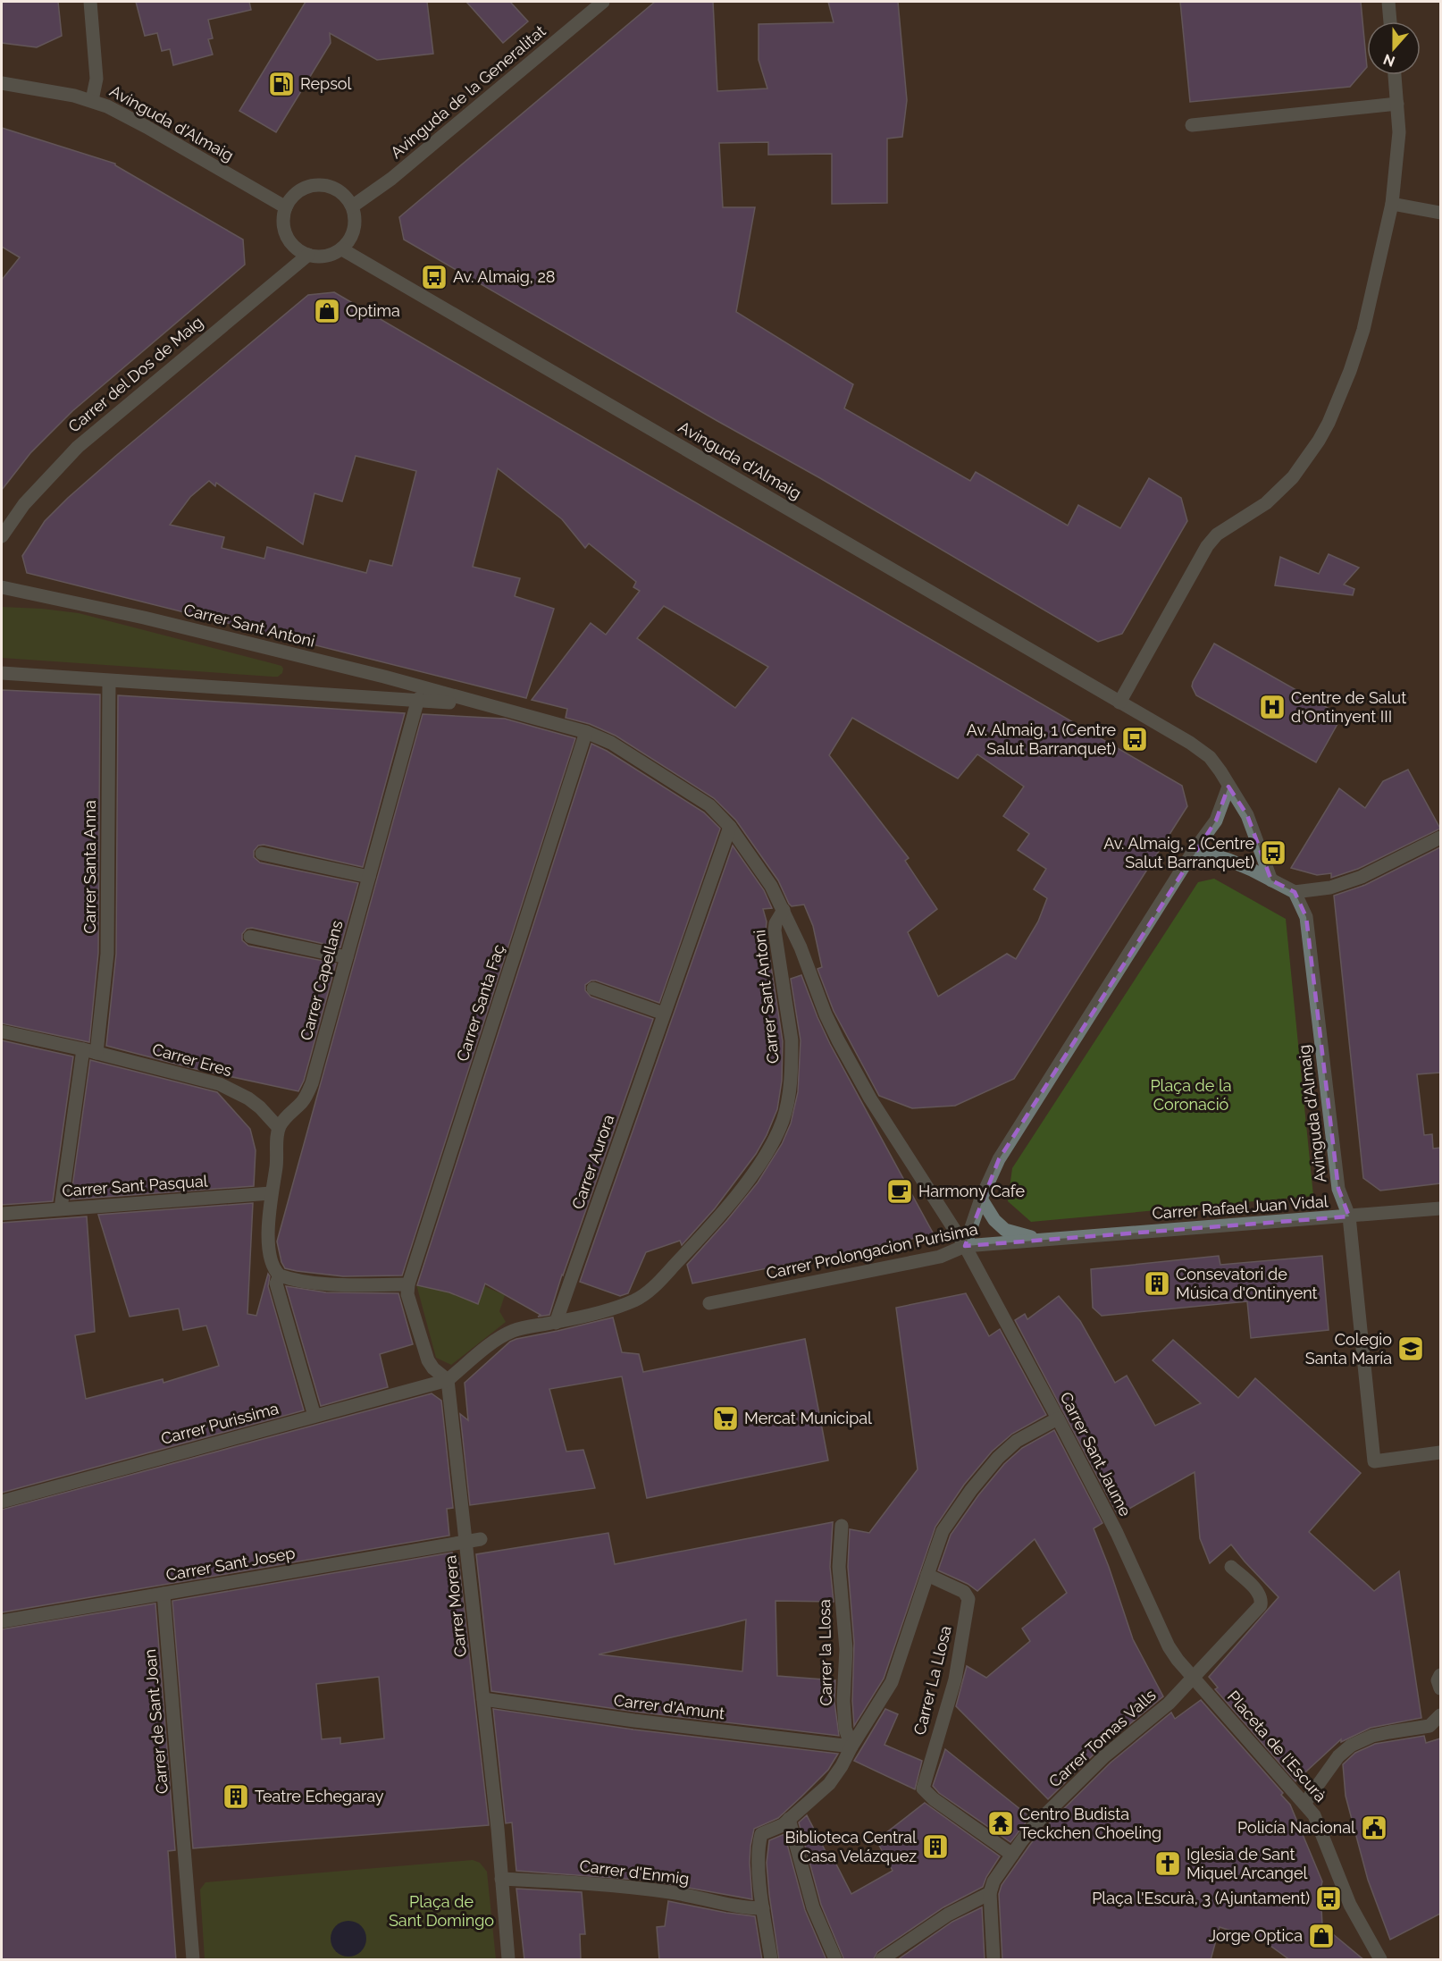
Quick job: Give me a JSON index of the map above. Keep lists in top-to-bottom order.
{
  "streets": {
    "street": [
      "Avinguda de la Generalitat",
      "Avinguda d'Almaig",
      "Carrer del Dos de Maig",
      "Carrer Sant Antoni",
      "Carrer Santa Anna",
      "Carrer Capellans",
      "Carrer Santa Faç",
      "Carrer Eres",
      "Carrer Aurora",
      "Carrer Sant Pasqual",
      "Carrer Rafael Juan Vidal",
      "Carrer Prolongacion Purisima",
      "Carrer Purissima",
      "Carrer Sant Jaume",
      "Carrer Sant Josep",
      "Carrer Morera",
      "Carrer la Llosa",
      "Carrer La Llosa",
      "Carrer d'Amunt",
      "Carrer de Sant Joan",
      "Carrer Tomas Valls",
      "Placeta de l'Escurà",
      "Carrer d'Enmig"
    ]
  },
  "crossings": [
    ["Avinguda de la Generalitat", "Avinguda d'Almaig"],
    ["Avinguda de la Generalitat", "Carrer del Dos de Maig"],
    ["Avinguda d'Almaig", "Carrer del Dos de Maig"],
    ["Avinguda d'Almaig", "Carrer Rafael Juan Vidal"],
    ["Carrer Sant Antoni", "Carrer Santa Anna"],
    ["Carrer Sant Antoni", "Carrer Capellans"],
    ["Carrer Sant Antoni", "Carrer Santa Faç"],
    ["Carrer Sant Antoni", "Carrer Aurora"],
    ["Carrer Sant Antoni", "Carrer Prolongacion Purisima"],
    ["Carrer Sant Antoni", "Carrer Purissima"],
    ["Carrer Sant Antoni", "Carrer Sant Jaume"],
    ["Carrer Sant Antoni", "Carrer Morera"],
    ["Carrer Santa Anna", "Carrer Eres"],
    ["Carrer Capellans", "Carrer Eres"],
    ["Carrer Santa Faç", "Carrer Purissima"],
    ["Carrer Santa Faç", "Carrer Morera"],
    ["Carrer Rafael Juan Vidal", "Carrer Prolongacion Purisima"],
    ["Carrer Prolongacion Purisima", "Carrer Sant Jaume"],
    ["Carrer Purissima", "Carrer Morera"],
    ["Carrer Sant Jaume", "Carrer Tomas Valls"],
    ["Carrer Sant Jaume", "Placeta de l'Escurà"],
    ["Carrer Sant Josep", "Carrer Morera"],
    ["Carrer Sant Josep", "Carrer de Sant Joan"],
    ["Carrer Morera", "Carrer d'Amunt"],
    ["Carrer Morera", "Carrer d'Enmig"],
    ["Carrer la Llosa", "Carrer d'Amunt"],
    ["Carrer La Llosa", "Carrer Tomas Valls"],
    ["Carrer Tomas Valls", "Placeta de l'Escurà"]
  ],
  "parks": ["Plaça de la Coronació", "Plaça de Sant Domingo"],
  "places": {
    "fuel station": ["Repsol"],
    "bus stop": [
      "Av. Almaig, 28",
      "Av. Almaig, 1 (Centre Salut Barranquet)",
      "Av. Almaig, 2 (Centre Salut Barranquet)",
      "Plaça l'Escurà, 3 (Ajuntament)"
    ],
    "shop": ["Optima", "Jorge Optica"],
    "hospital": ["Centre de Salut d'Ontinyent III"],
    "cafe": ["Harmony Cafe"],
    "building": ["Consevatori de Música d'Ontinyent", "Teatre Echegaray", "Biblioteca Central Casa Velázquez"],
    "school or university": ["Colegio Santa María"],
    "supermarket": ["Mercat Municipal"],
    "temple": ["Centro Budista Teckchen Choeling"],
    "public building": ["Policía Nacional"],
    "church": ["Iglesia de Sant Miquel Arcangel"]
  },
  "north": "bottom"
}
